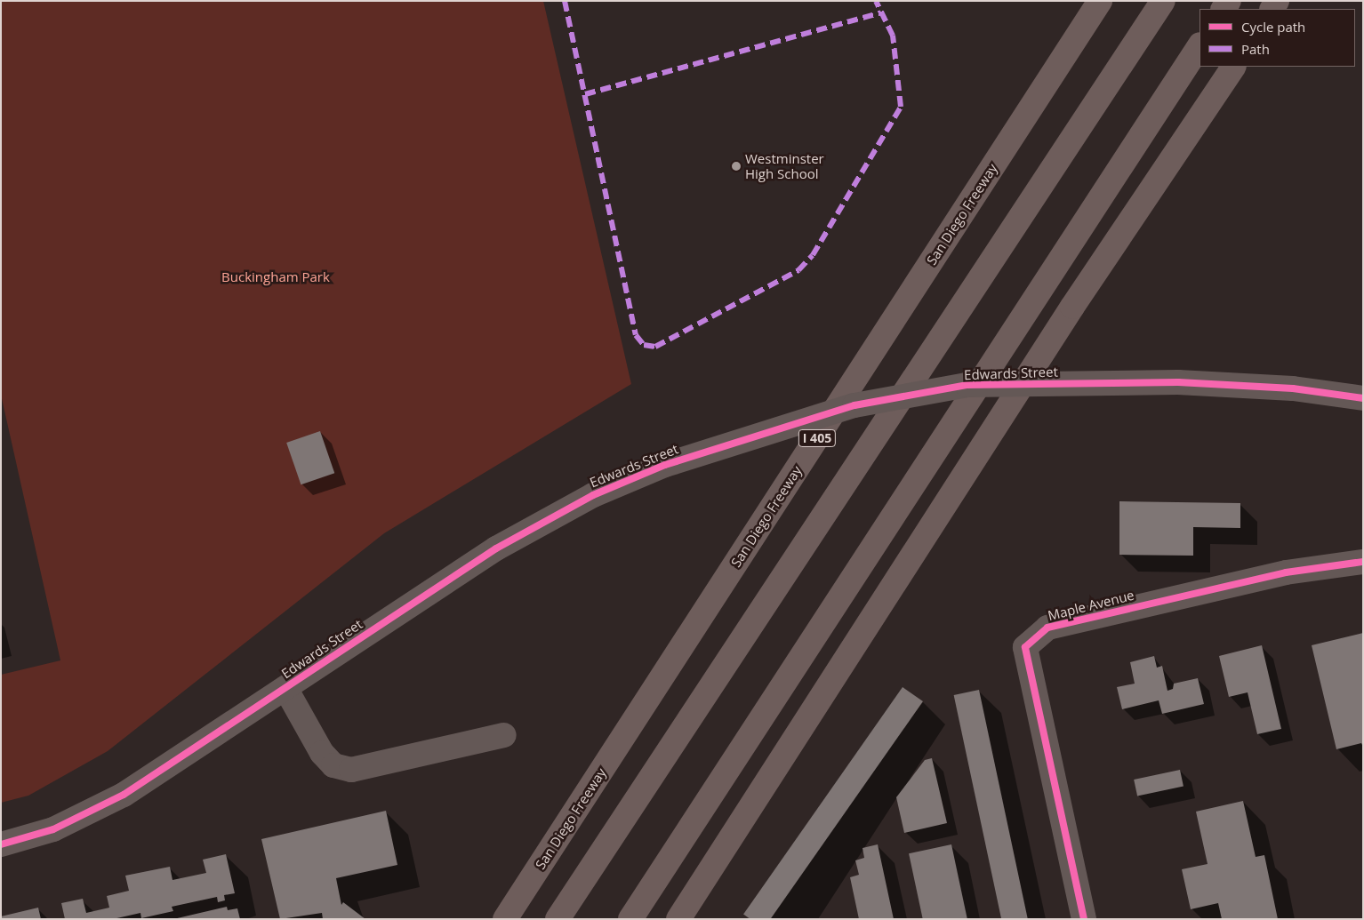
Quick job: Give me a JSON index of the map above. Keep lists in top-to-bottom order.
{
  "streets": {
    "highway": ["San Diego Freeway", "I 405"],
    "street": ["Edwards Street", "Maple Avenue"]
  },
  "parks": ["Buckingham Park"],
  "places": ["Westminster High School"],
  "legend": ["Cycle path", "Path"]
}
